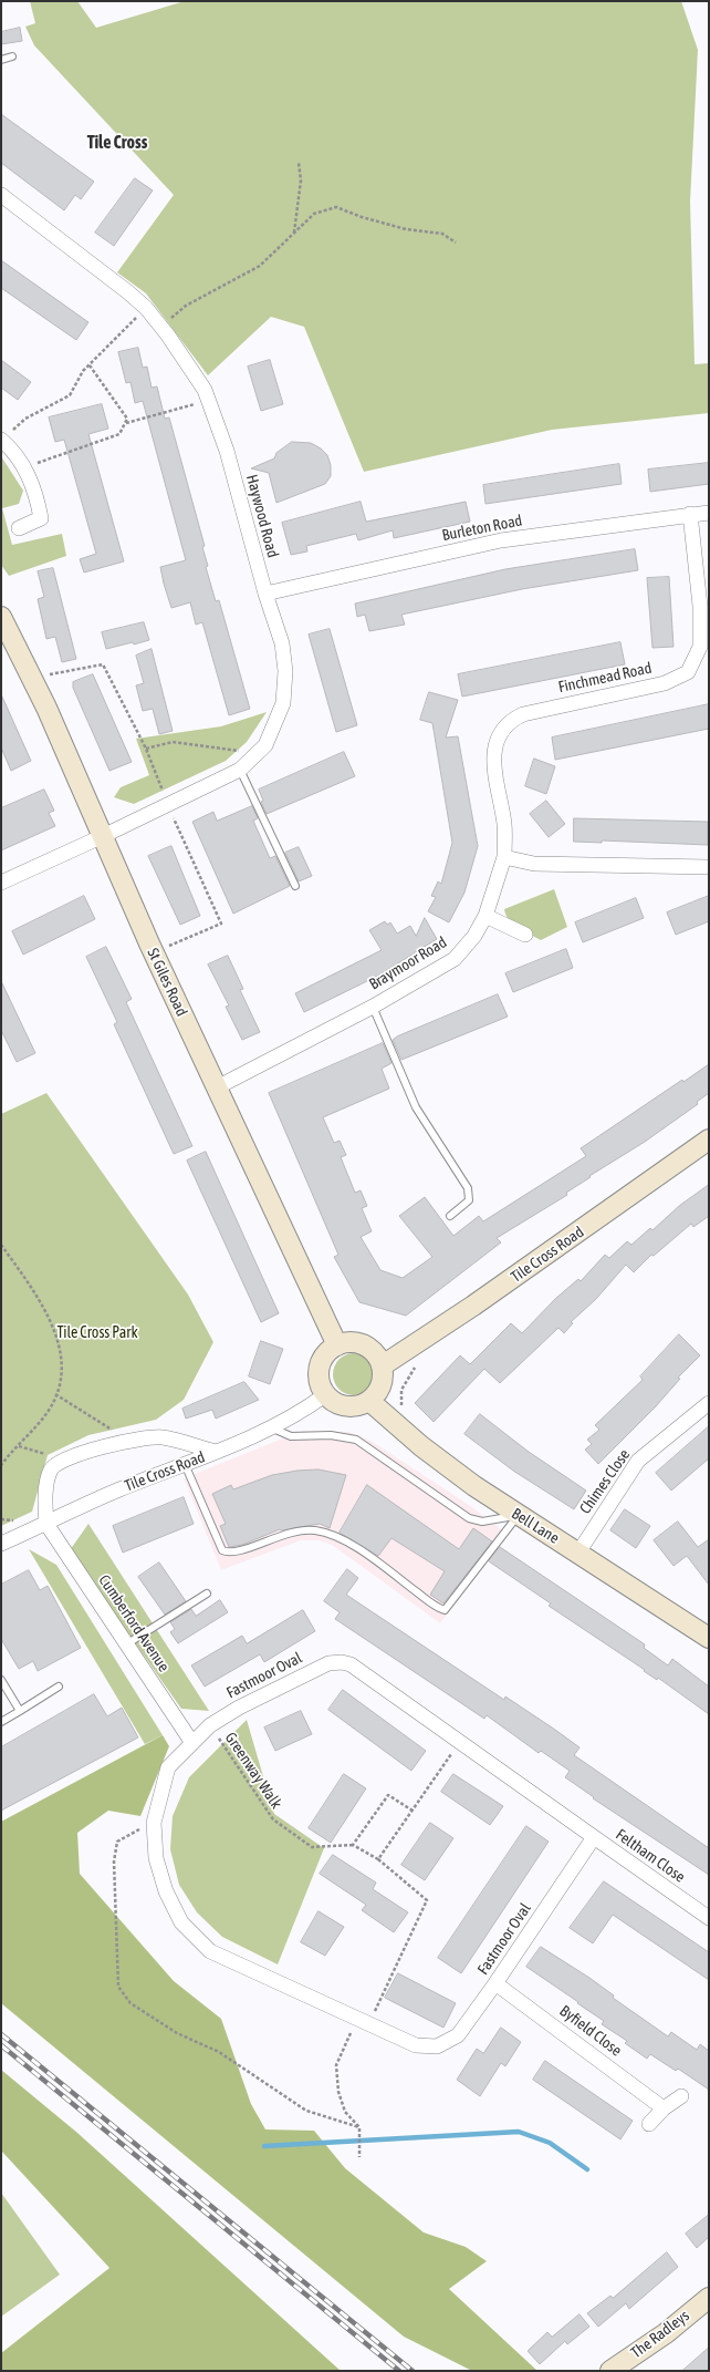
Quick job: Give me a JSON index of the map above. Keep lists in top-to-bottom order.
{
  "streets": {
    "street": [
      "Haywood Road",
      "Burleton Road",
      "Finchmead Road",
      "Braymoor Road",
      "St Giles Road",
      "Tile Cross Road",
      "Chimes Close",
      "Bell Lane",
      "Cumberford Avenue",
      "Fastmoor Oval",
      "Feltham Close",
      "Byfield Close",
      "The Radleys"
    ],
    "path": ["Greenway Walk"]
  },
  "crossings": [
    ["Haywood Road", "Burleton Road"],
    ["Haywood Road", "St Giles Road"],
    ["Burleton Road", "Finchmead Road"],
    ["Finchmead Road", "Braymoor Road"],
    ["Braymoor Road", "St Giles Road"],
    ["St Giles Road", "Tile Cross Road"],
    ["St Giles Road", "Bell Lane"],
    ["Tile Cross Road", "Bell Lane"],
    ["Tile Cross Road", "Cumberford Avenue"],
    ["Chimes Close", "Bell Lane"],
    ["Cumberford Avenue", "Fastmoor Oval"],
    ["Fastmoor Oval", "Greenway Walk"],
    ["Fastmoor Oval", "Feltham Close"],
    ["Fastmoor Oval", "Byfield Close"]
  ],
  "districts": ["Tile Cross"],
  "parks": ["Tile Cross Park"]
}
